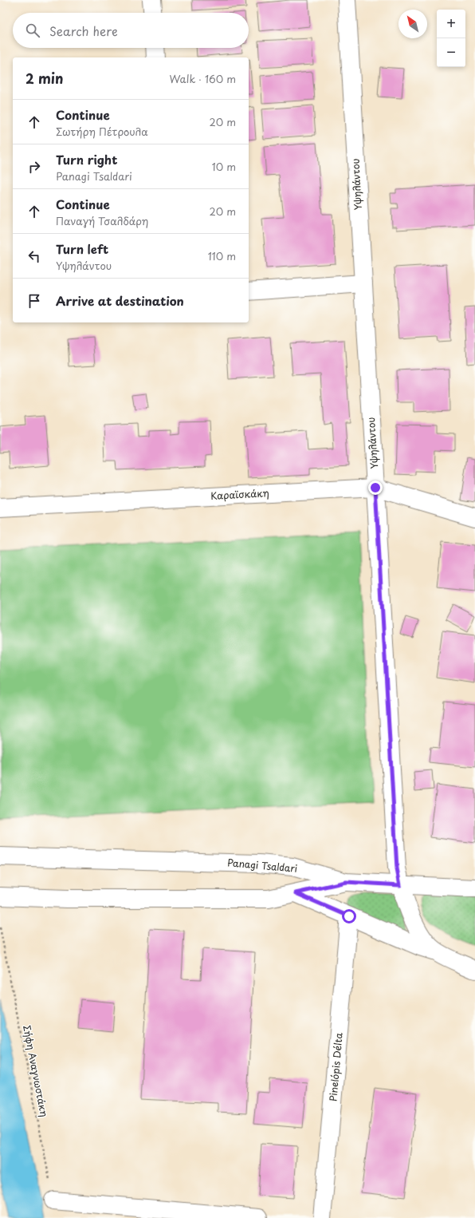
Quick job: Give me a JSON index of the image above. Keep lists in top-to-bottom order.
{
  "streets": {
    "street": [
      "Υψηλάντου",
      "Καραϊσκάκη",
      "Panagi Tsaldari",
      "Pinelópis Délta"
    ],
    "path": ["Σήφη Αναγνωστάκη"]
  },
  "crossings": [
    ["Υψηλάντου", "Καραϊσκάκη"]
  ],
  "north": "top left",
  "page": {
    "map_buttons": ["+", "−"],
    "search": "Search here",
    "heading": ["2 min", "Walk · 160 m"],
    "list": [
      ["Continue", "Σωτήρη Πέτρουλα", "20 m"],
      ["Turn right", "Panagi Tsaldari", "10 m"],
      ["Continue", "Παναγή Τσαλδάρη", "20 m"],
      ["Turn left", "Υψηλάντου", "110 m"],
      "Arrive at destination"
    ]
  }
}
